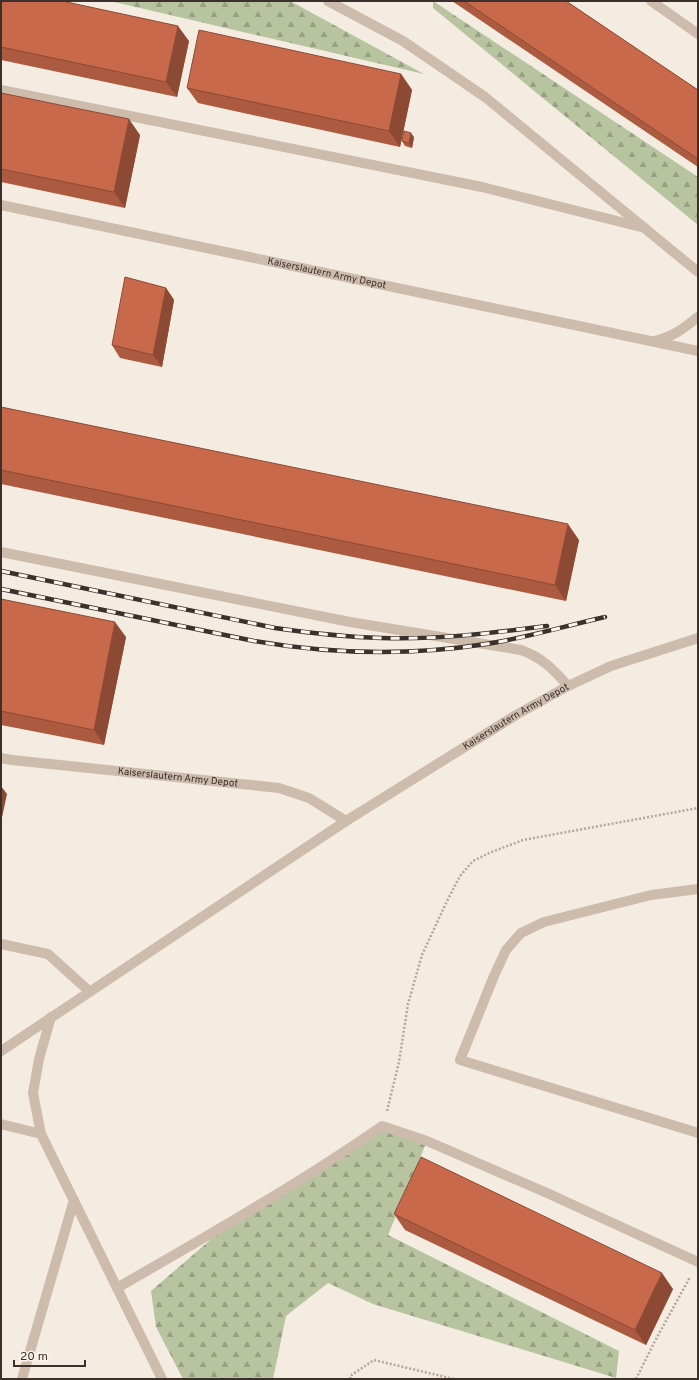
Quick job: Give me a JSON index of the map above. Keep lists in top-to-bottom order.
{
  "streets": {
    "lane": ["Kaiserslautern Army Depot"]
  },
  "scale_bar": "20 m"
}
